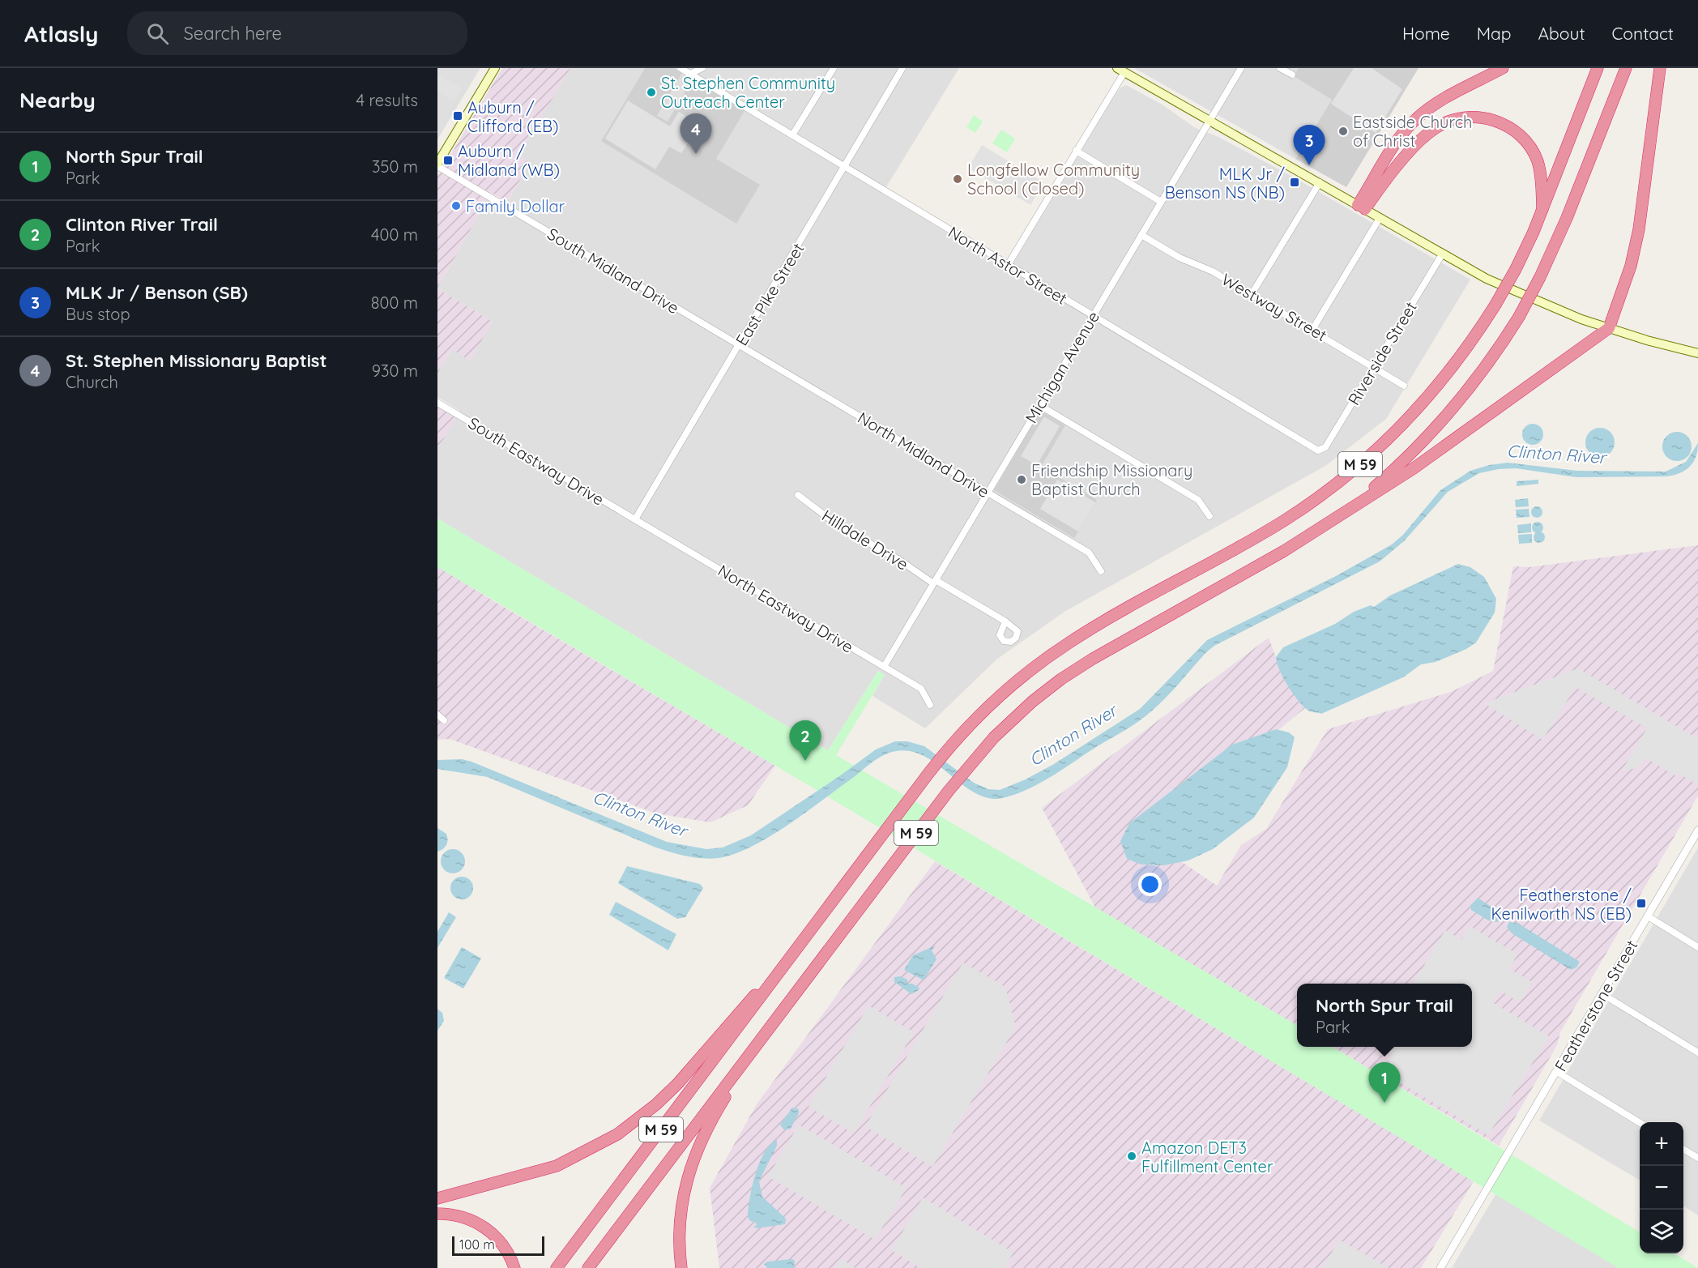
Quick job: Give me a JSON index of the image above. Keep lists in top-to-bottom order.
{
  "streets": {
    "highway": ["M 59"],
    "street": [
      "North Astor Street",
      "South Midland Drive",
      "East Pike Street",
      "Westway Street",
      "Riverside Street",
      "Michigan Avenue",
      "North Midland Drive",
      "South Eastway Drive",
      "Hilldale Drive",
      "North Eastway Drive",
      "Featherstone Street"
    ]
  },
  "crossings": [
    ["North Astor Street", "East Pike Street"],
    ["North Astor Street", "Riverside Street"],
    ["North Astor Street", "Michigan Avenue"],
    ["South Midland Drive", "East Pike Street"],
    ["South Midland Drive", "North Midland Drive"],
    ["East Pike Street", "North Midland Drive"],
    ["East Pike Street", "South Eastway Drive"],
    ["East Pike Street", "North Eastway Drive"],
    ["Westway Street", "Riverside Street"],
    ["Westway Street", "Michigan Avenue"],
    ["Michigan Avenue", "North Midland Drive"],
    ["Michigan Avenue", "Hilldale Drive"],
    ["Michigan Avenue", "North Eastway Drive"],
    ["South Eastway Drive", "North Eastway Drive"]
  ],
  "water": ["Clinton River"],
  "places": {
    "other": [
      "St. Stephen Community Outreach Center",
      "Eastside Church of Christ",
      "Longfellow Community School (Closed)",
      "Family Dollar",
      "Friendship Missionary Baptist Church",
      "Amazon DET3 Fulfillment Center"
    ],
    "transit": [
      "Auburn / Clifford (EB)",
      "Auburn / Midland (WB)",
      "MLK Jr / Benson NS (NB)",
      "Featherstone / Kenilworth NS (EB)"
    ]
  },
  "scale_bar": "100 m",
  "page": {
    "header": "Atlasly",
    "search": "Search here",
    "nav": [
      "Home",
      "Map",
      "About",
      "Contact"
    ],
    "heading": ["Nearby", "4 results"],
    "pins": [
      "4",
      "3",
      "2",
      "1"
    ],
    "list": [
      {
        "mark": "1",
        "name": "North Spur Trail",
        "note": "Park",
        "value": "350 m"
      },
      {
        "mark": "2",
        "name": "Clinton River Trail",
        "note": "Park",
        "value": "400 m"
      },
      {
        "mark": "3",
        "name": "MLK Jr / Benson (SB)",
        "note": "Bus stop",
        "value": "800 m"
      },
      {
        "mark": "4",
        "name": "St. Stephen Missionary Baptist",
        "note": "Church",
        "value": "930 m"
      }
    ],
    "popup": ["North Spur Trail", "Park"],
    "map_buttons": ["+", "−"],
    "scale": "100 m"
  }
}
